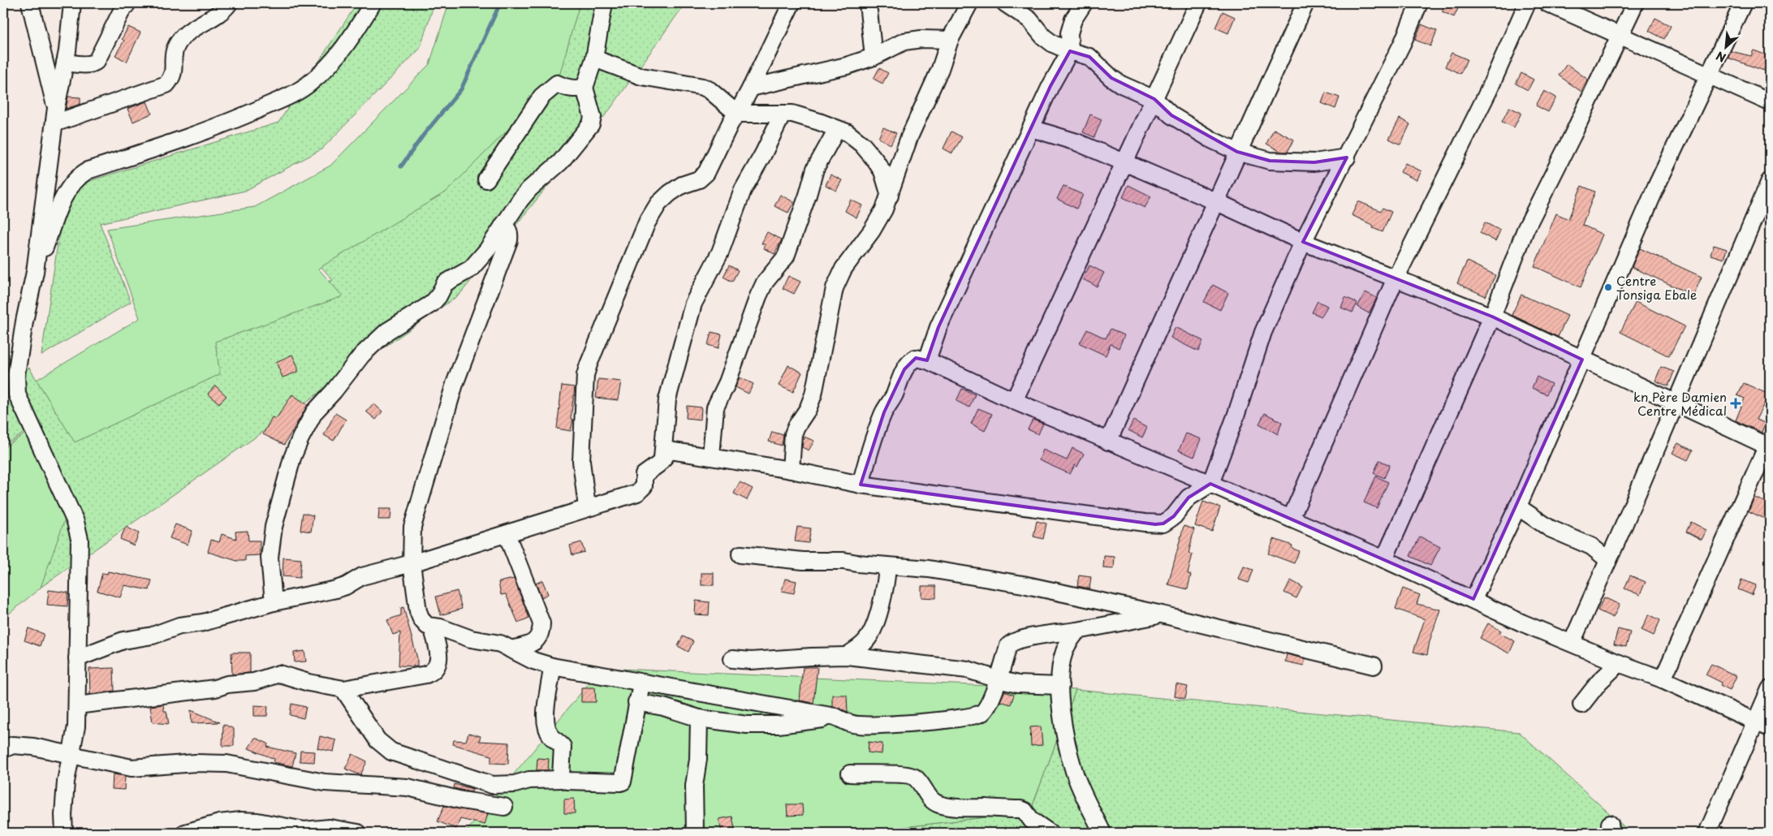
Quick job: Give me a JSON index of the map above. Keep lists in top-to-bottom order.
{
  "places": {
    "other": ["Centre Tonsiga Ebale"],
    "health": ["kn Père Damien Centre Médical"]
  },
  "north": "bottom left"
}
